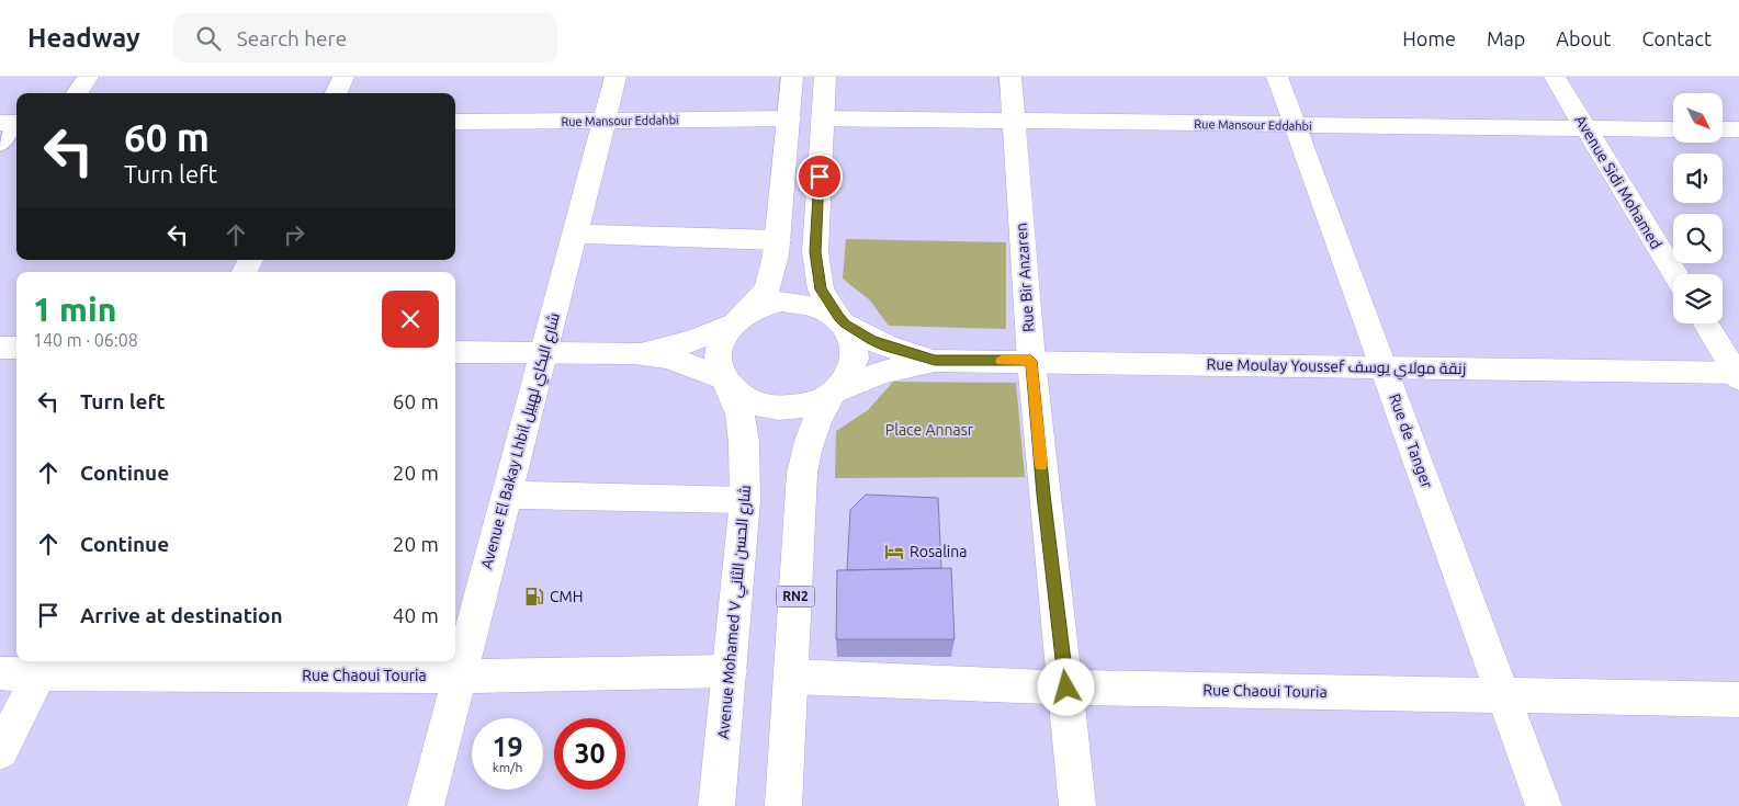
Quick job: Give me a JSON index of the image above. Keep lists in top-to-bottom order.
{
  "streets": {
    "main road": [
      "Rue Mansour Eddahbi",
      "Avenue Sidi Mohamed",
      "Rue Bir Anzaren",
      "Rue Moulay Youssef زنقة مولاي يوسف",
      "Avenue El Bakay Lhbil شارع البكاي لهبيل",
      "Rue de Tanger",
      "RN2",
      "Avenue Mohamed V شارع الحسن الثاني",
      "Rue Chaoui Touria"
    ]
  },
  "crossings": [
    ["Rue Mansour Eddahbi", "Avenue Sidi Mohamed"],
    ["Rue Mansour Eddahbi", "Rue Bir Anzaren"],
    ["Rue Mansour Eddahbi", "Avenue El Bakay Lhbil شارع البكاي لهبيل"],
    ["Rue Mansour Eddahbi", "Rue de Tanger"],
    ["Rue Mansour Eddahbi", "RN2"],
    ["Rue Mansour Eddahbi", "Avenue Mohamed V شارع الحسن الثاني"],
    ["Rue Bir Anzaren", "Rue Moulay Youssef زنقة مولاي يوسف"],
    ["Rue Bir Anzaren", "Rue Chaoui Touria"],
    ["Rue Moulay Youssef زنقة مولاي يوسف", "Rue de Tanger"],
    ["Avenue El Bakay Lhbil شارع البكاي لهبيل", "Rue Chaoui Touria"],
    ["Rue de Tanger", "Rue Chaoui Touria"],
    ["RN2", "Avenue Mohamed V شارع الحسن الثاني"],
    ["RN2", "Rue Chaoui Touria"],
    ["Avenue Mohamed V شارع الحسن الثاني", "Rue Chaoui Touria"]
  ],
  "parks": ["Place Annasr"],
  "places": {
    "hotel": ["Rosalina"],
    "fuel station": ["CMH"]
  },
  "north": "bottom right",
  "page": {
    "header": "Headway",
    "search": "Search here",
    "nav": [
      "Home",
      "Map",
      "About",
      "Contact"
    ],
    "turn": ["60 m", "Turn left"],
    "heading": ["1 min", "140 m · 06:08"],
    "list": [
      {
        "name": "Turn left",
        "value": "60 m"
      },
      {
        "name": "Continue",
        "value": "20 m"
      },
      {
        "name": "Continue",
        "value": "20 m"
      },
      {
        "name": "Arrive at destination",
        "value": "40 m"
      }
    ],
    "speed": "19 km/h",
    "limit": "30"
  }
}
